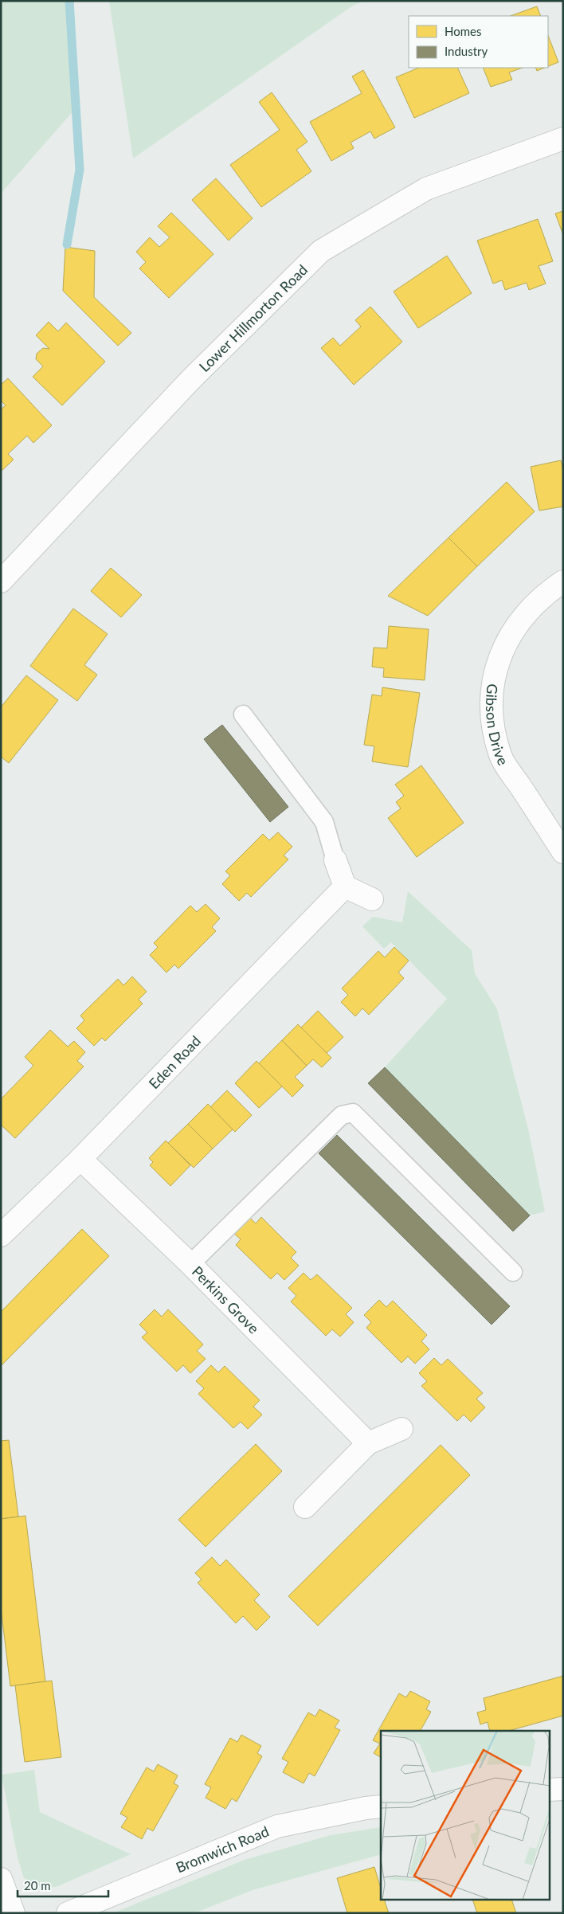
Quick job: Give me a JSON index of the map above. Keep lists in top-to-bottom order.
{
  "streets": {
    "street": [
      "Lower Hillmorton Road",
      "Gibson Drive",
      "Eden Road",
      "Perkins Grove",
      "Bromwich Road"
    ]
  },
  "crossings": [
    ["Eden Road", "Perkins Grove"]
  ],
  "legend": ["Homes", "Industry"],
  "scale_bar": "20 m"
}
